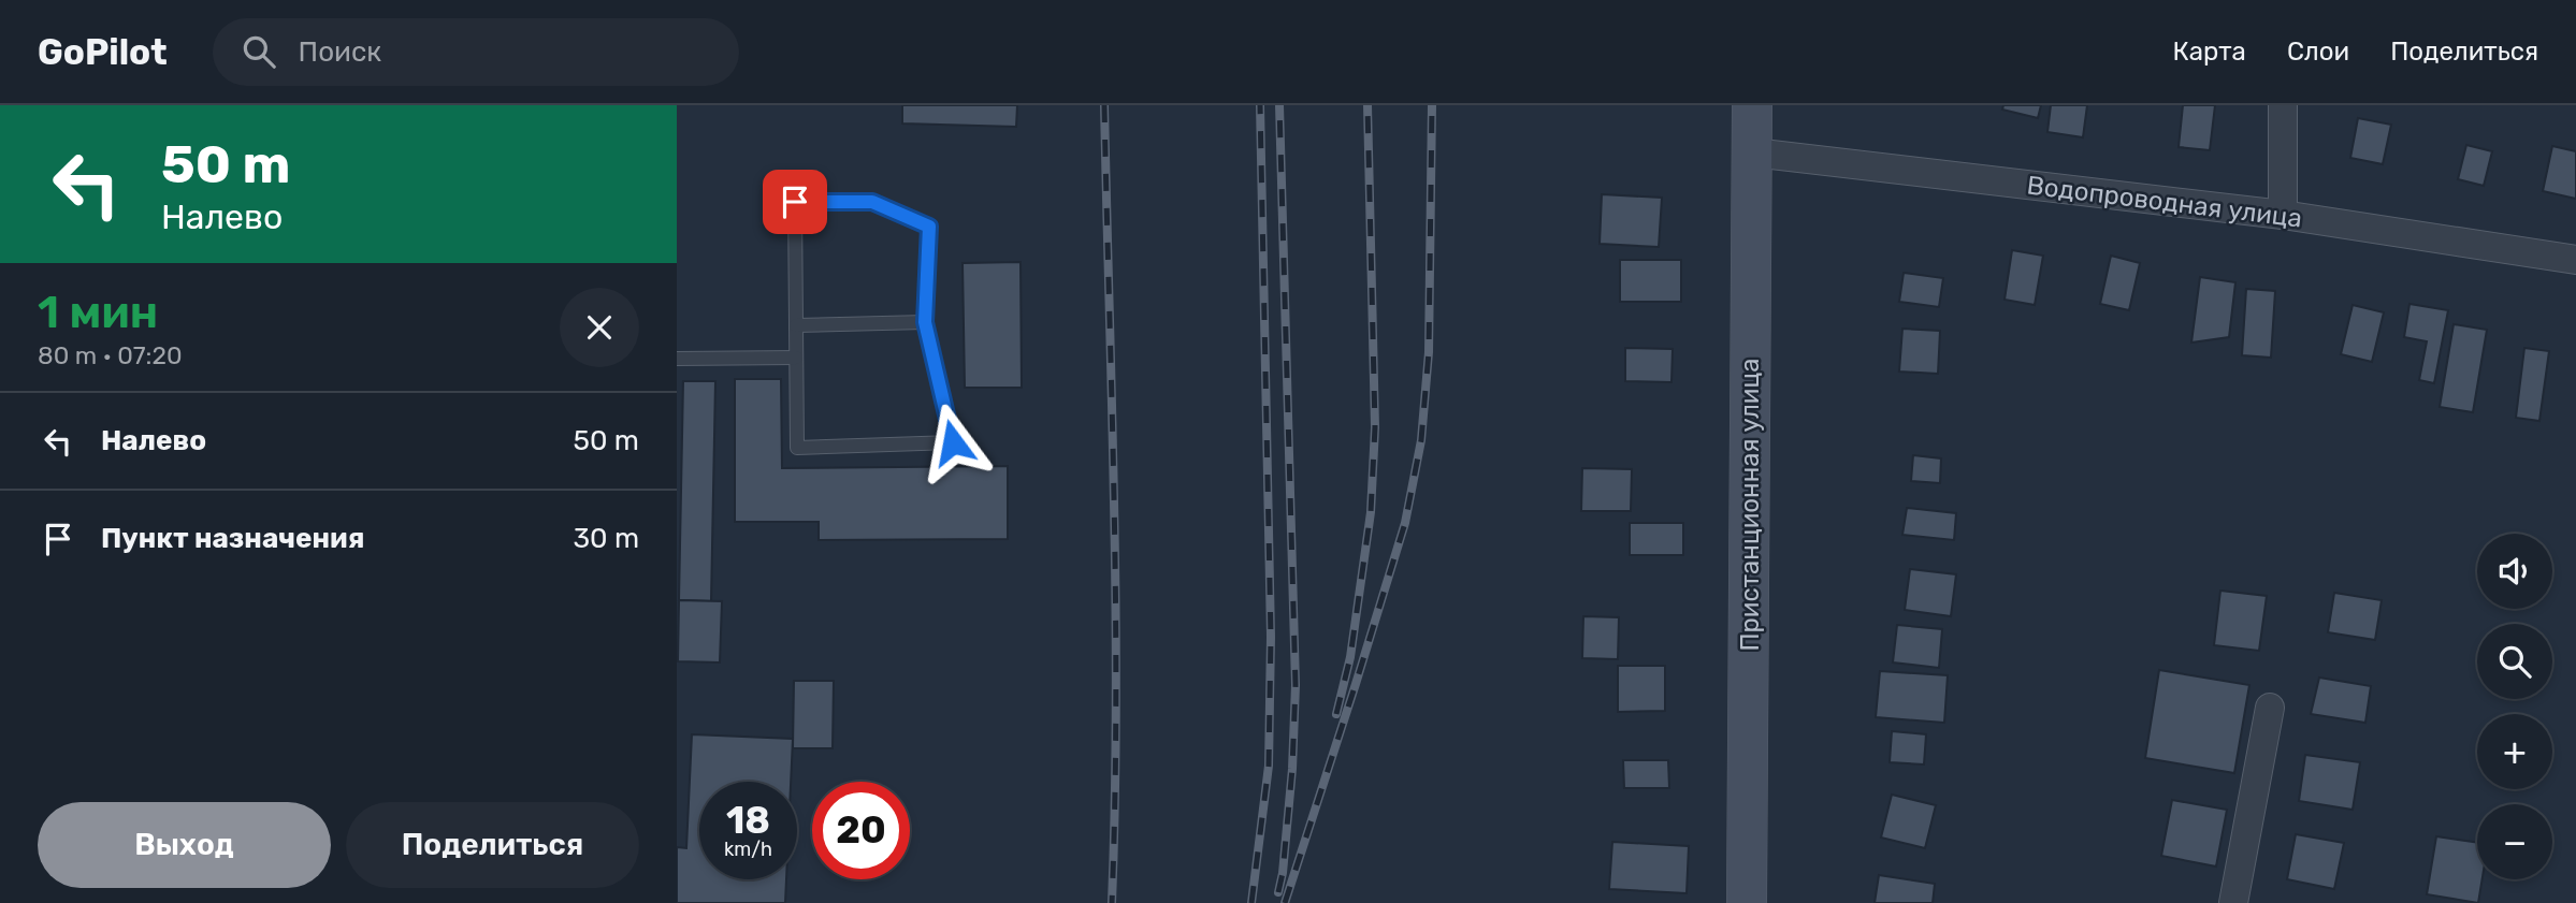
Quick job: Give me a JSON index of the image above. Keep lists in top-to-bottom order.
{
  "streets": {
    "street": ["Водопроводная улица", "Пристанционная улица"]
  },
  "crossings": [
    ["Водопроводная улица", "Пристанционная улица"]
  ],
  "page": {
    "header": "GoPilot",
    "search": "Поиск",
    "nav": ["Карта", "Слои", "Поделиться"],
    "turn": ["50 m", "Налево"],
    "heading": ["1 мин", "80 m · 07:20"],
    "list": [
      {
        "name": "Налево",
        "value": "50 m"
      },
      {
        "name": "Пункт назначения",
        "value": "30 m"
      }
    ],
    "map_buttons": ["+", "−"],
    "speed": "18 km/h",
    "limit": "20",
    "buttons": ["Выход", "Поделиться"]
  }
}
